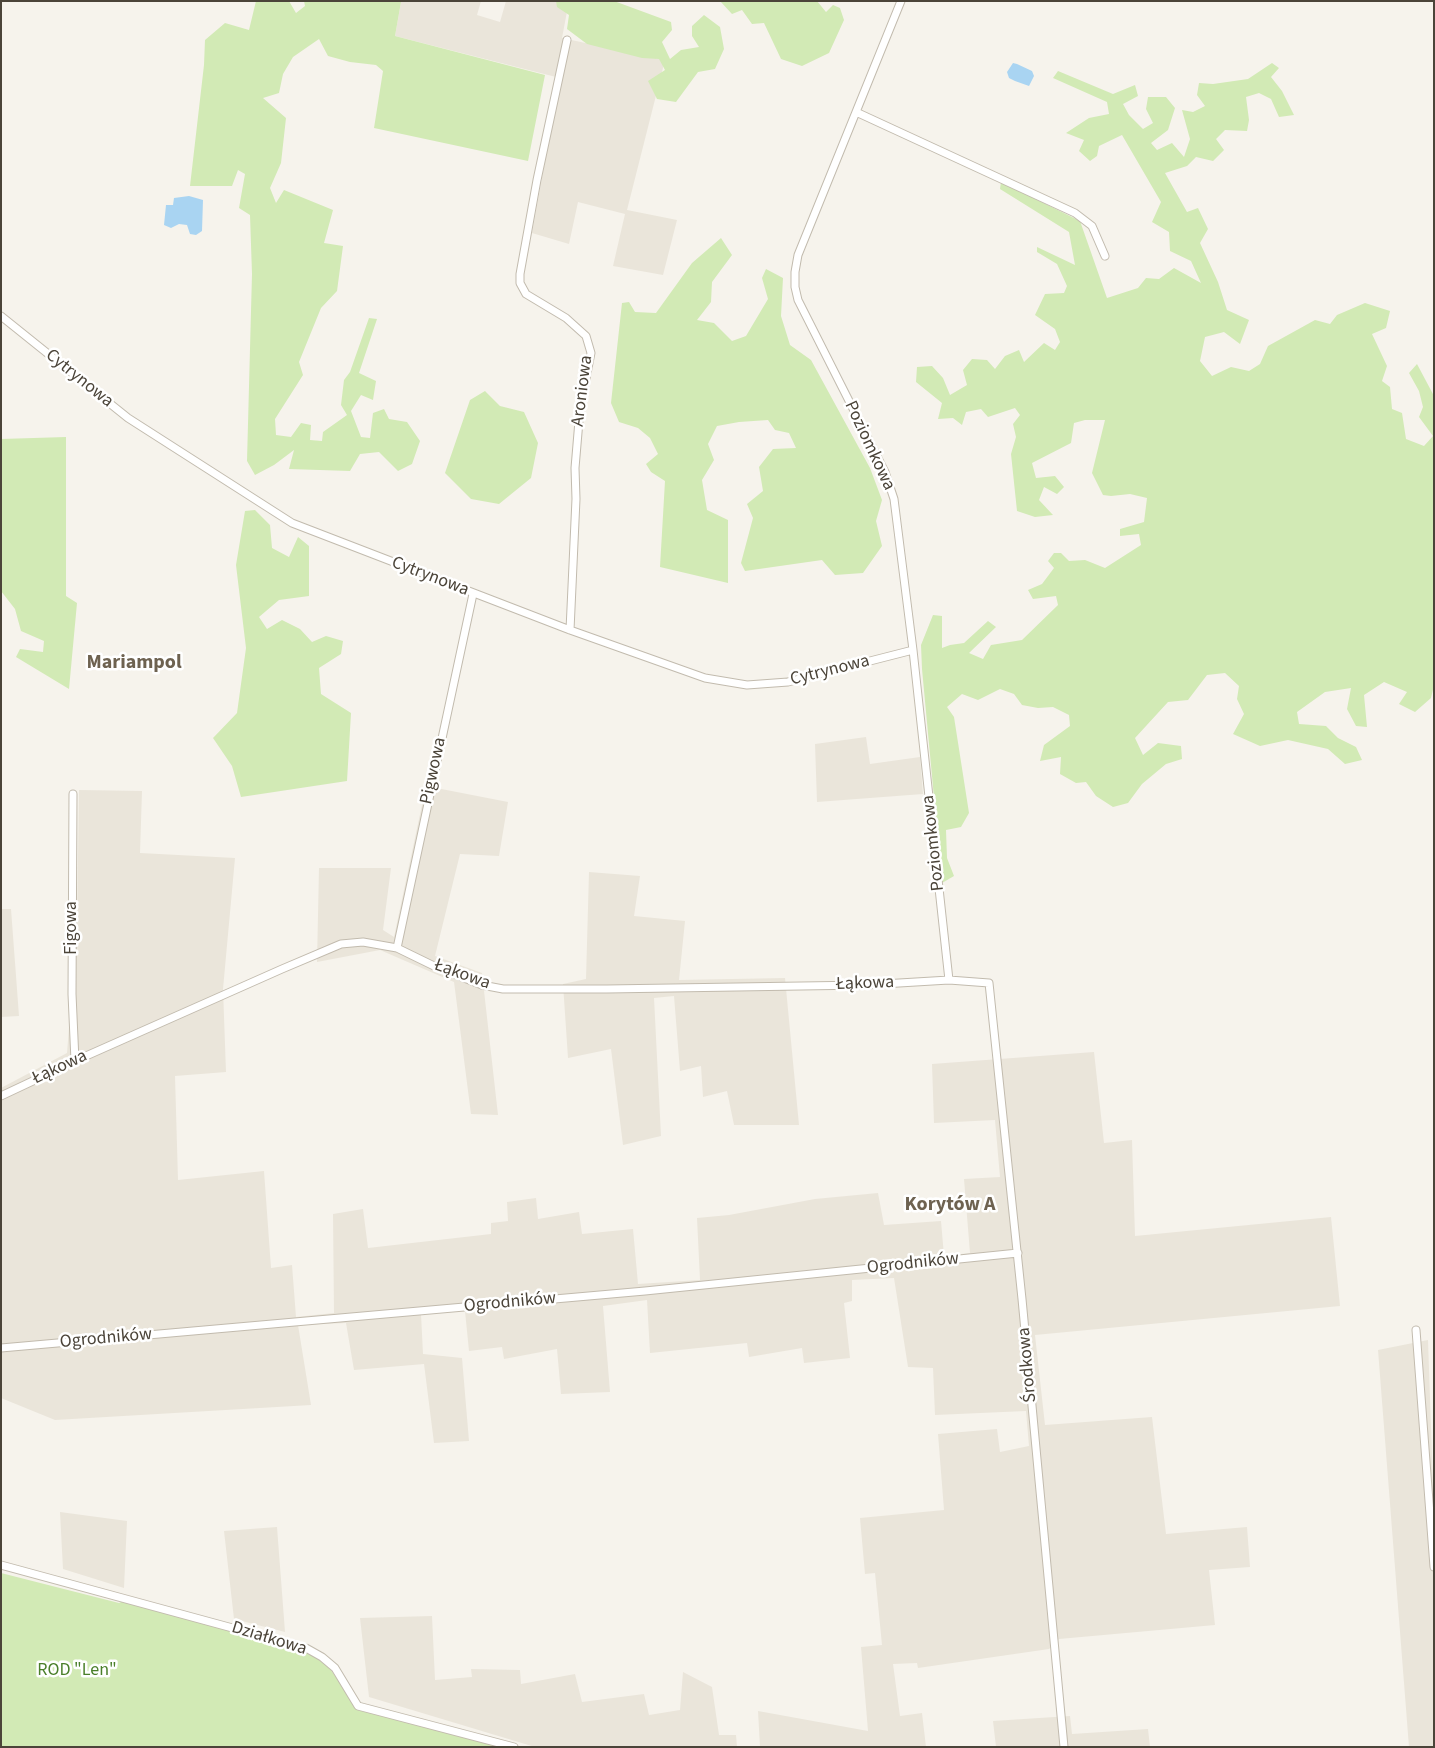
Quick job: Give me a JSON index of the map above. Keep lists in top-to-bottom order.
{
  "streets": {
    "street": [
      "Cytrynowa",
      "Aroniowa",
      "Poziomkowa",
      "Pigwowa",
      "Figowa",
      "Łąkowa",
      "Ogrodników",
      "Środkowa",
      "Działkowa"
    ]
  },
  "crossings": [
    ["Cytrynowa", "Aroniowa"],
    ["Cytrynowa", "Poziomkowa"],
    ["Cytrynowa", "Pigwowa"],
    ["Poziomkowa", "Łąkowa"],
    ["Pigwowa", "Łąkowa"],
    ["Figowa", "Łąkowa"],
    ["Łąkowa", "Środkowa"],
    ["Ogrodników", "Środkowa"]
  ],
  "districts": ["Mariampol", "Korytów A"],
  "parks": ["ROD \"Len\""]
}
